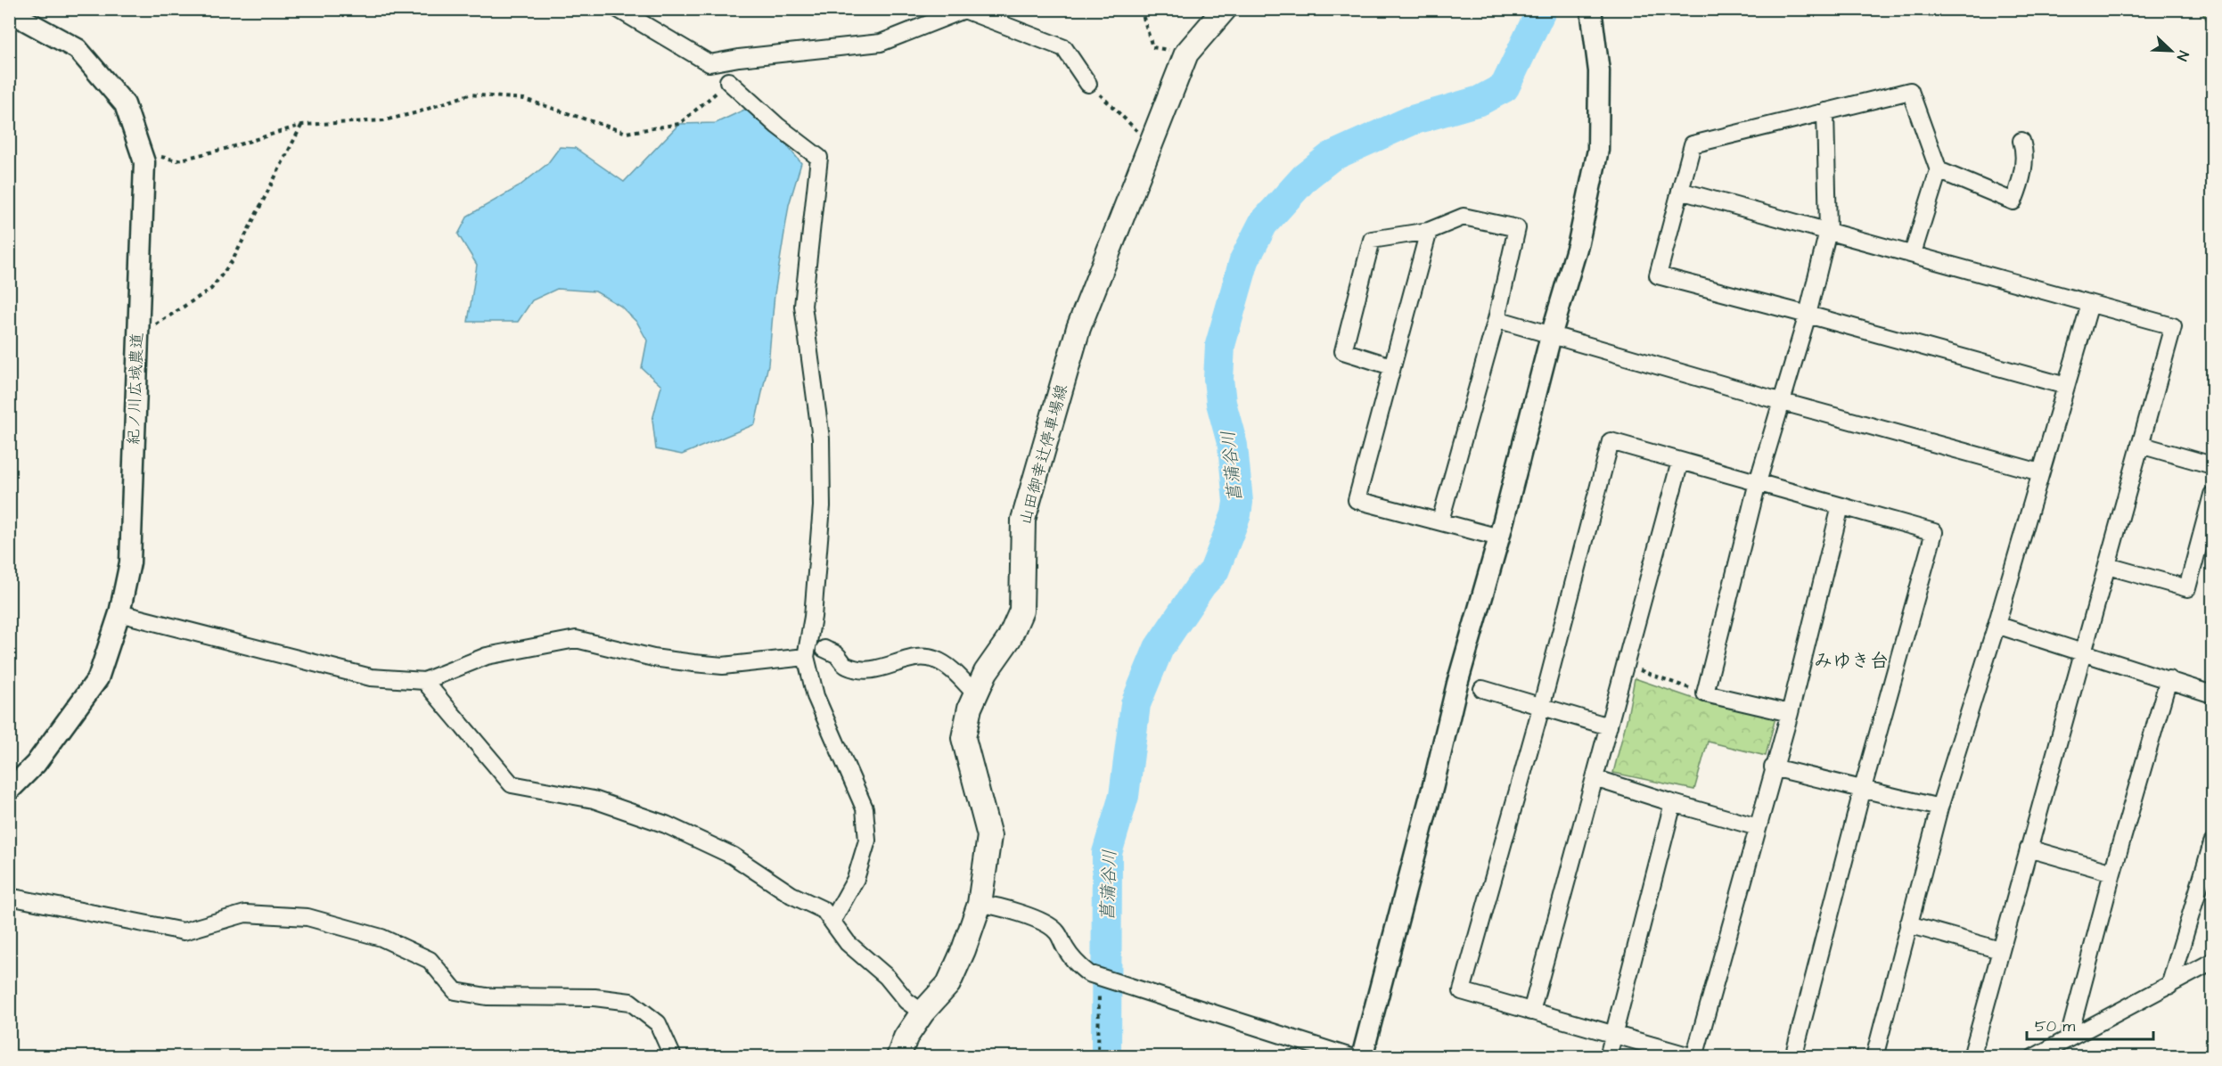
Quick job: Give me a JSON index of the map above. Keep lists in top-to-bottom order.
{
  "streets": {
    "main road": ["山田御幸辻停車場線"],
    "street": ["紀ノ川広域農道"]
  },
  "districts": ["みゆき台"],
  "water": ["菖蒲谷川"],
  "scale_bar": "50 m",
  "north": "bottom right"
}
